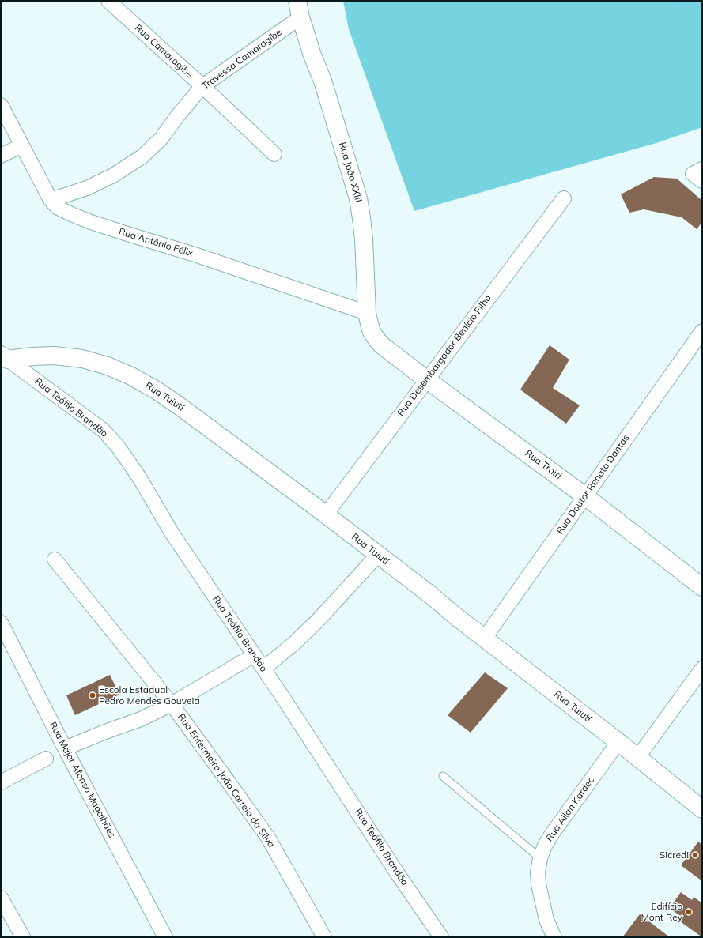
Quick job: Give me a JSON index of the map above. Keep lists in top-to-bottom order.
{
  "streets": {
    "street": [
      "Rua Camaragibe",
      "Travessa Camaragibe",
      "Rua João XXIII",
      "Rua Antônio Félix",
      "Rua Desembargador Benício Filho",
      "Rua Tuiutí",
      "Rua Teófilo Brandão",
      "Rua Trairi",
      "Rua Doutor Renato Dantas",
      "Rua Major Afonso Magalhães",
      "Rua Enfermeiro João Correia da Silva",
      "Rua Allan Kardec"
    ]
  },
  "crossings": [
    ["Rua Camaragibe", "Travessa Camaragibe"],
    ["Travessa Camaragibe", "Rua João XXIII"],
    ["Travessa Camaragibe", "Rua Antônio Félix"],
    ["Rua João XXIII", "Rua Antônio Félix"],
    ["Rua João XXIII", "Rua Trairi"],
    ["Rua Desembargador Benício Filho", "Rua Tuiutí"],
    ["Rua Desembargador Benício Filho", "Rua Trairi"],
    ["Rua Tuiutí", "Rua Teófilo Brandão"],
    ["Rua Tuiutí", "Rua Doutor Renato Dantas"],
    ["Rua Tuiutí", "Rua Allan Kardec"],
    ["Rua Trairi", "Rua Doutor Renato Dantas"]
  ],
  "places": ["Escola Estadual Pedro Mendes Gouveia", "Sicredi", "Edifício Mont Rey"]
}
